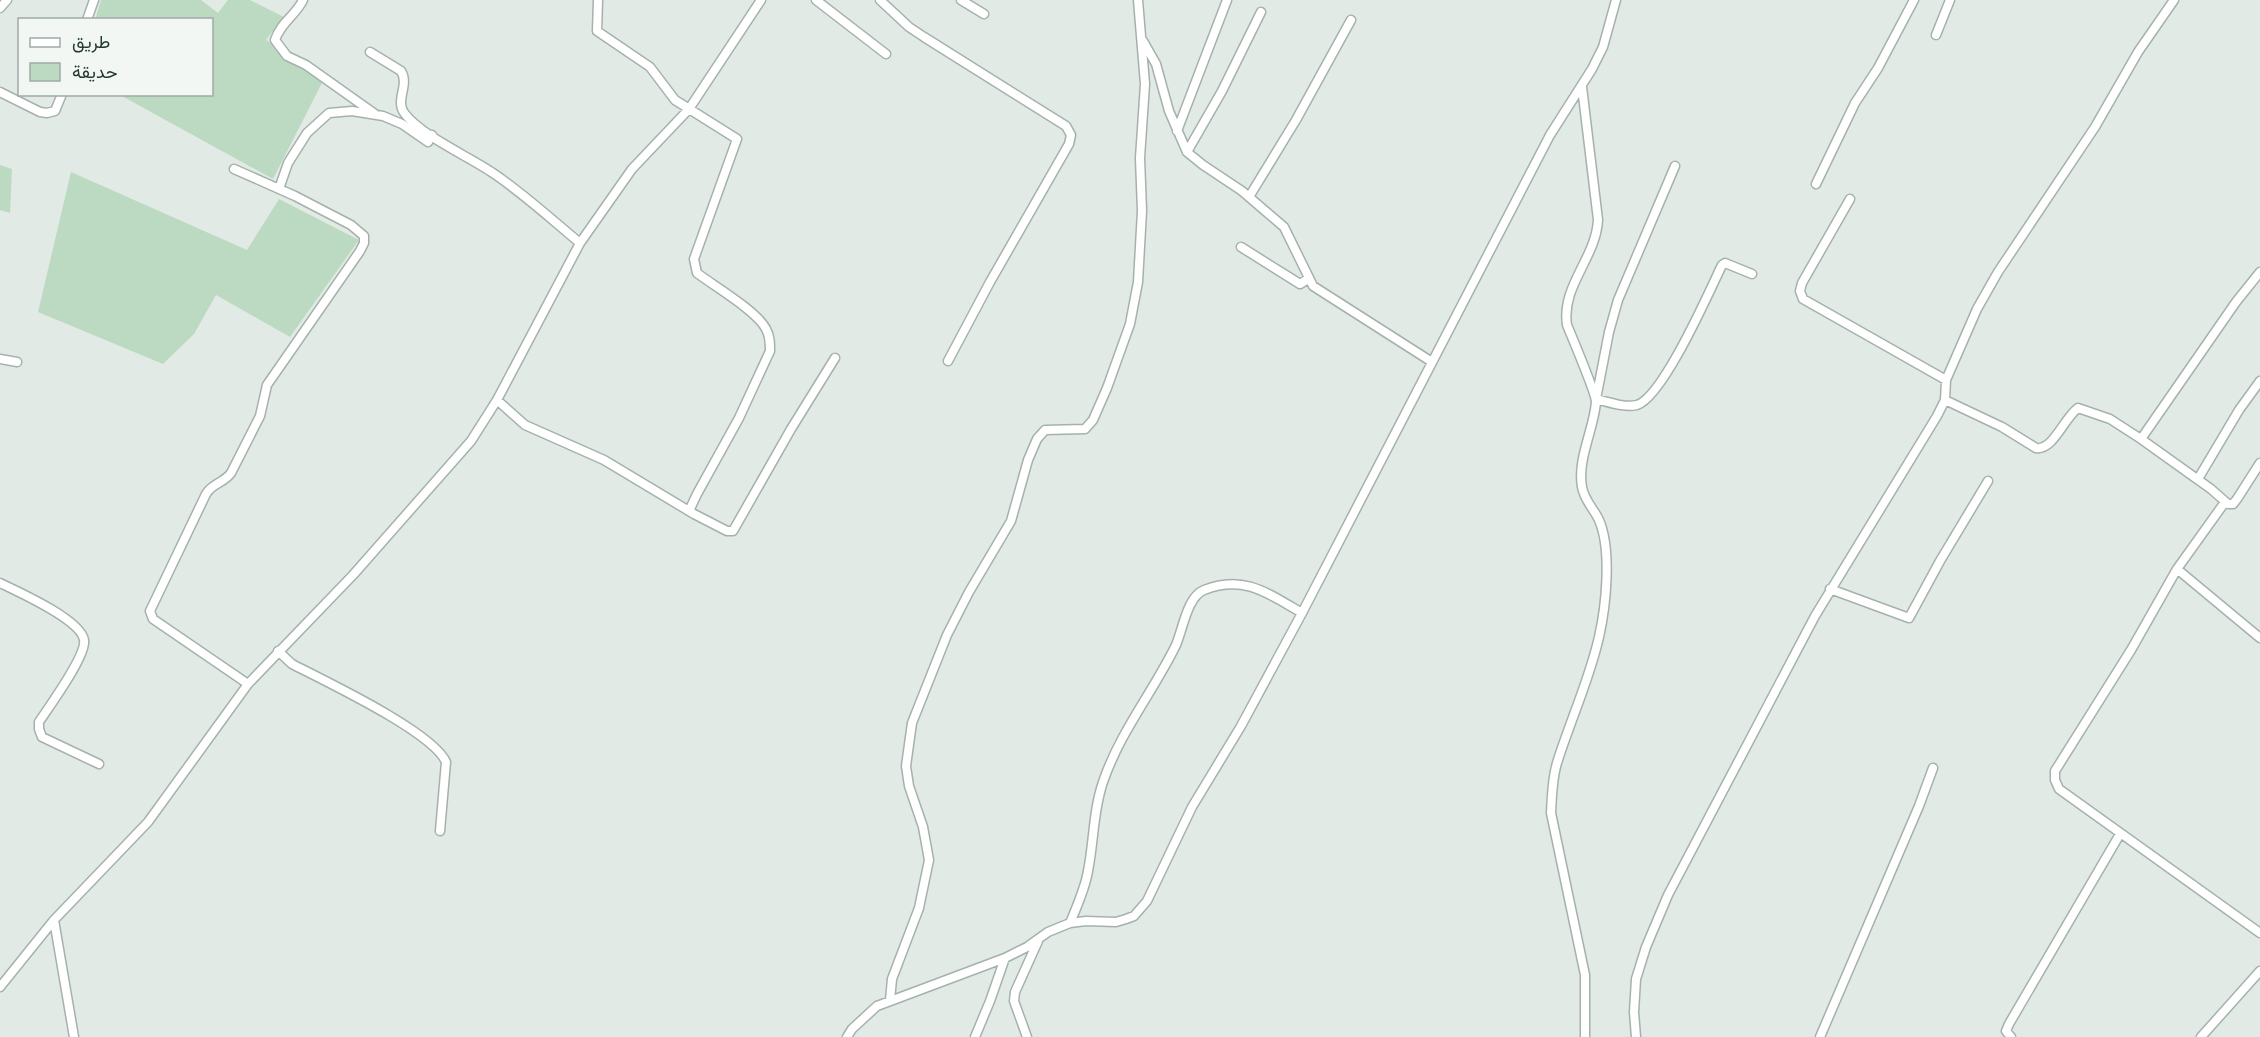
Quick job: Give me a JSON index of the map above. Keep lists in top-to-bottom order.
{
  "legend": ["طريق", "حديقة"]
}
